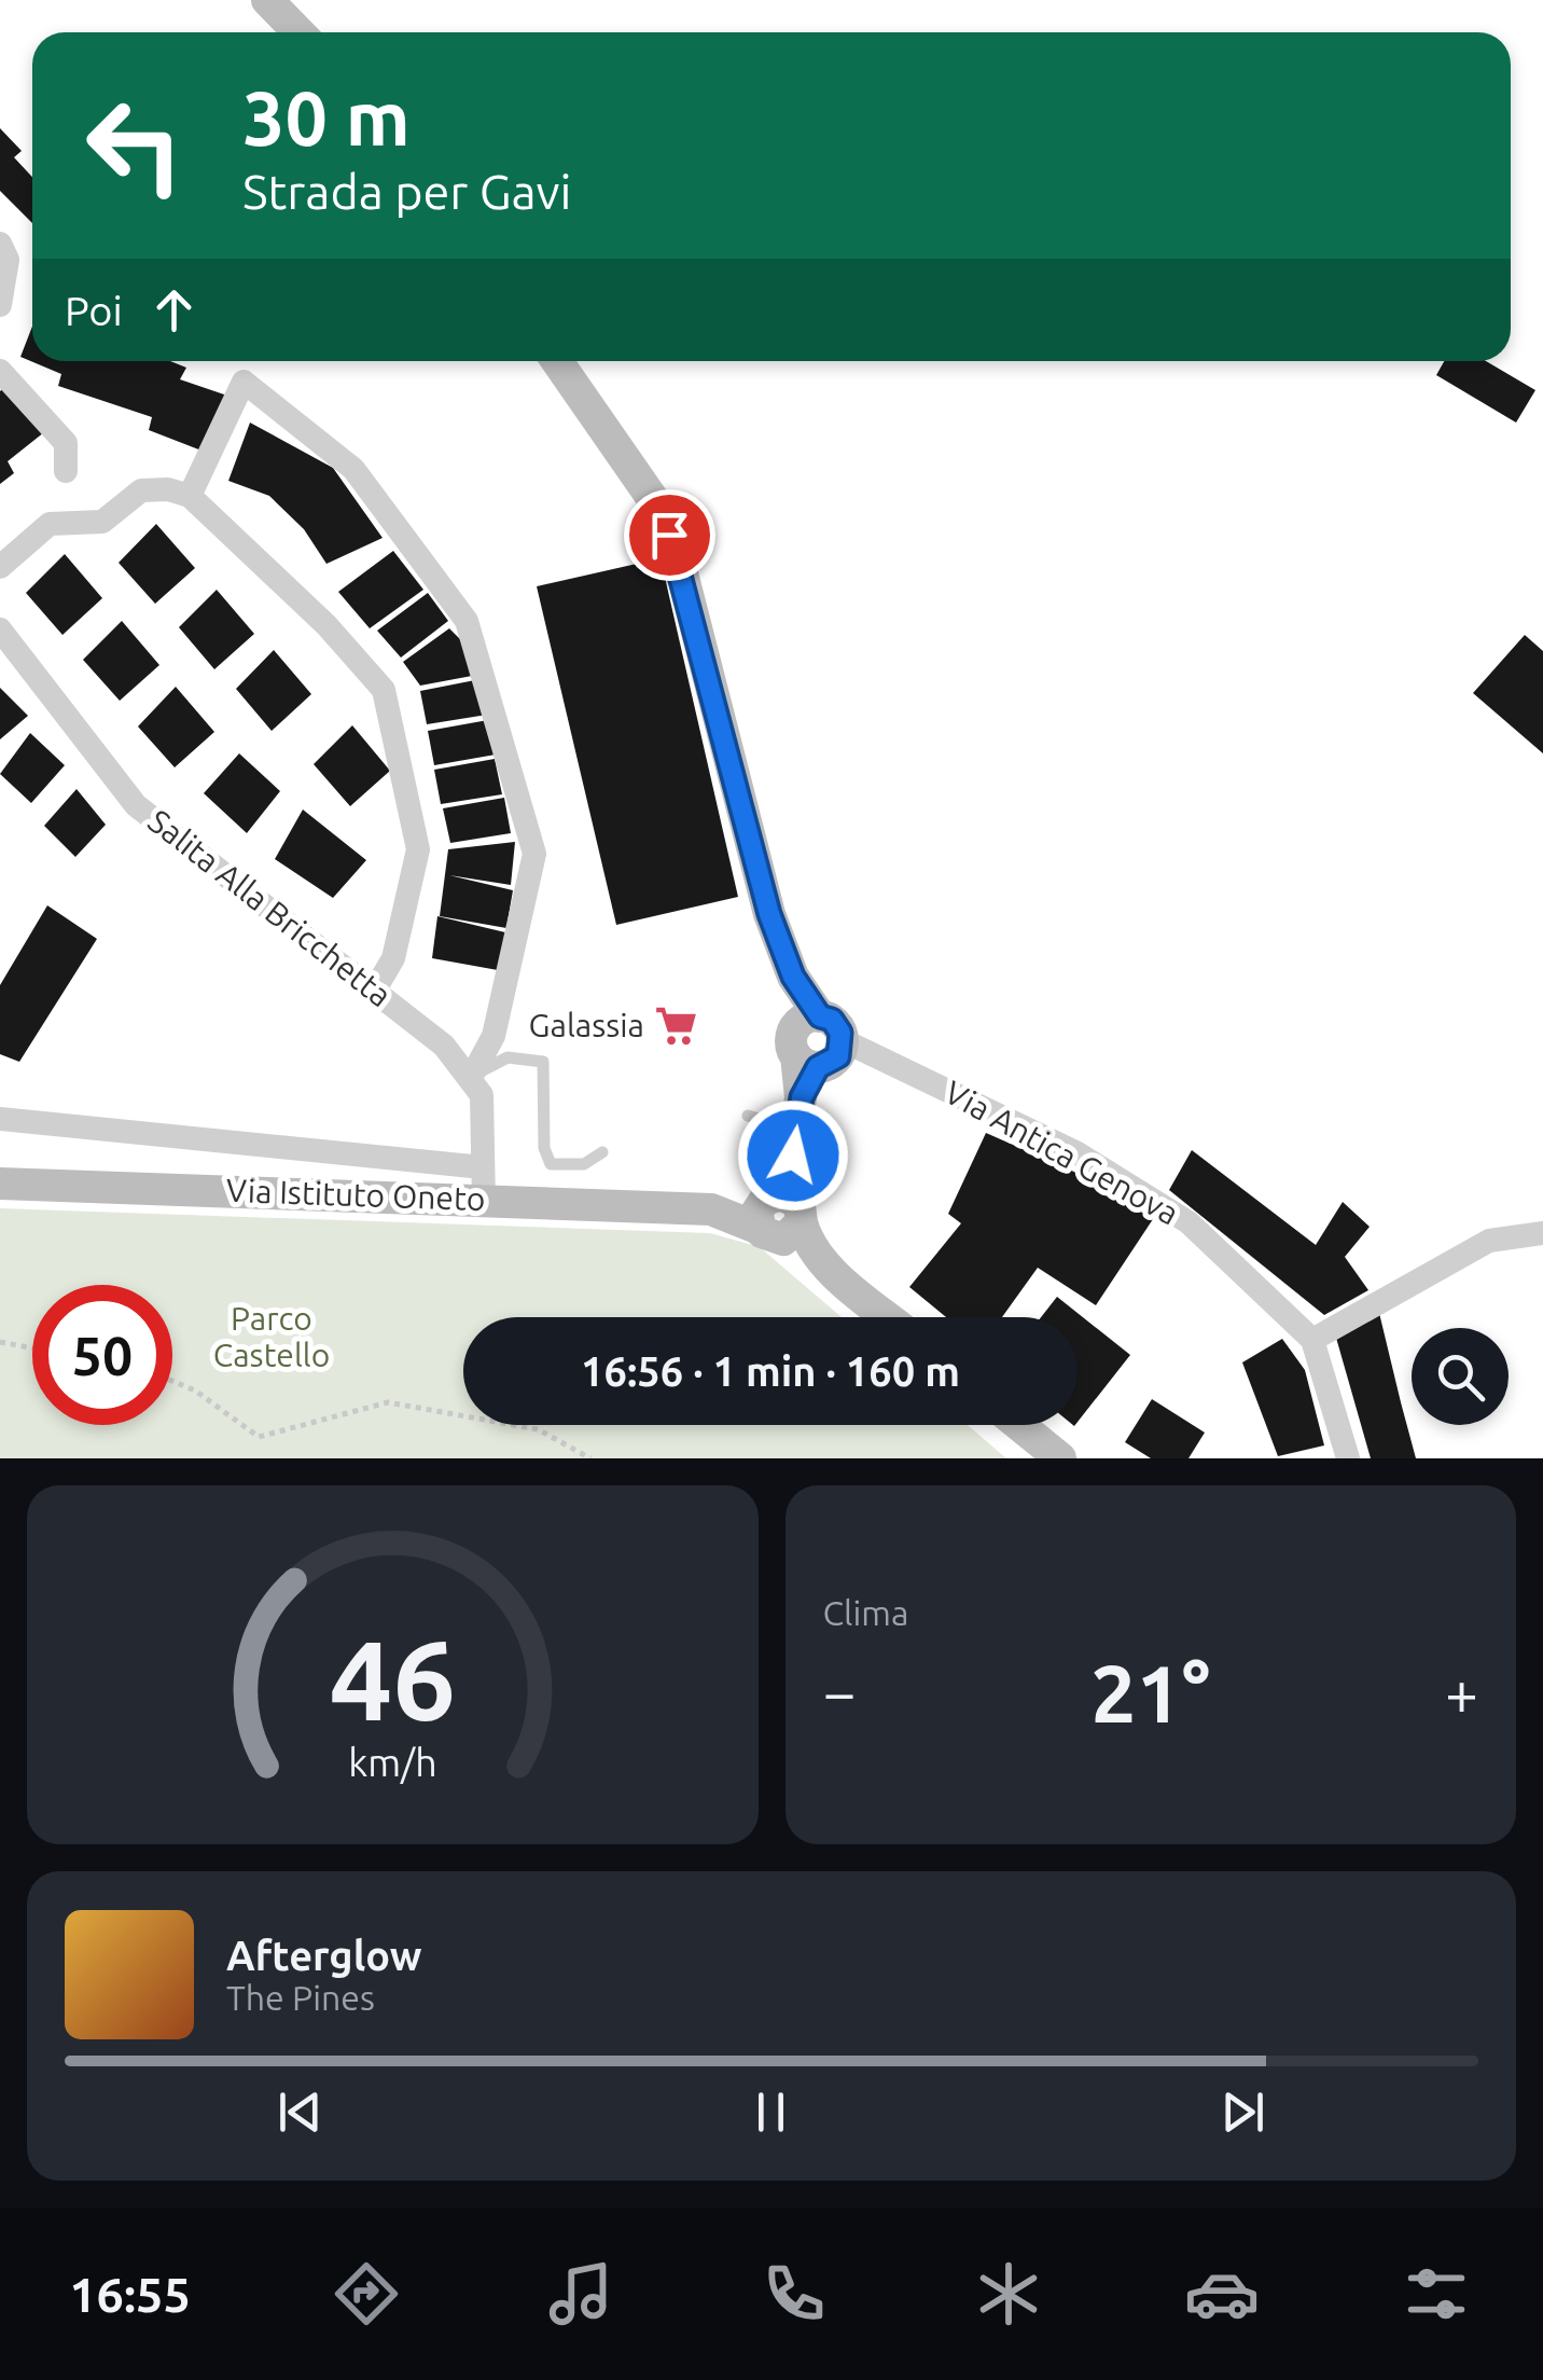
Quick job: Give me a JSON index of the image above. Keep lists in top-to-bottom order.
{
  "streets": {
    "main road": ["Via Istituto Oneto"],
    "street": ["Salita Alla Bricchetta", "Via Antica Genova"]
  },
  "parks": ["Parco Castello"],
  "places": {
    "supermarket": ["Galassia"]
  },
  "page": {
    "turn": ["30 m", "Strada per Gavi"],
    "then": "Poi",
    "limit": "50",
    "trip": "16:56 · 1 min · 160 m",
    "tile": "Clima",
    "heat": ["−", "21°", "+"],
    "song": ["Afterglow", "The Pines"],
    "tabs": "16:55",
    "gauge": ["46", "km/h"]
  }
}
